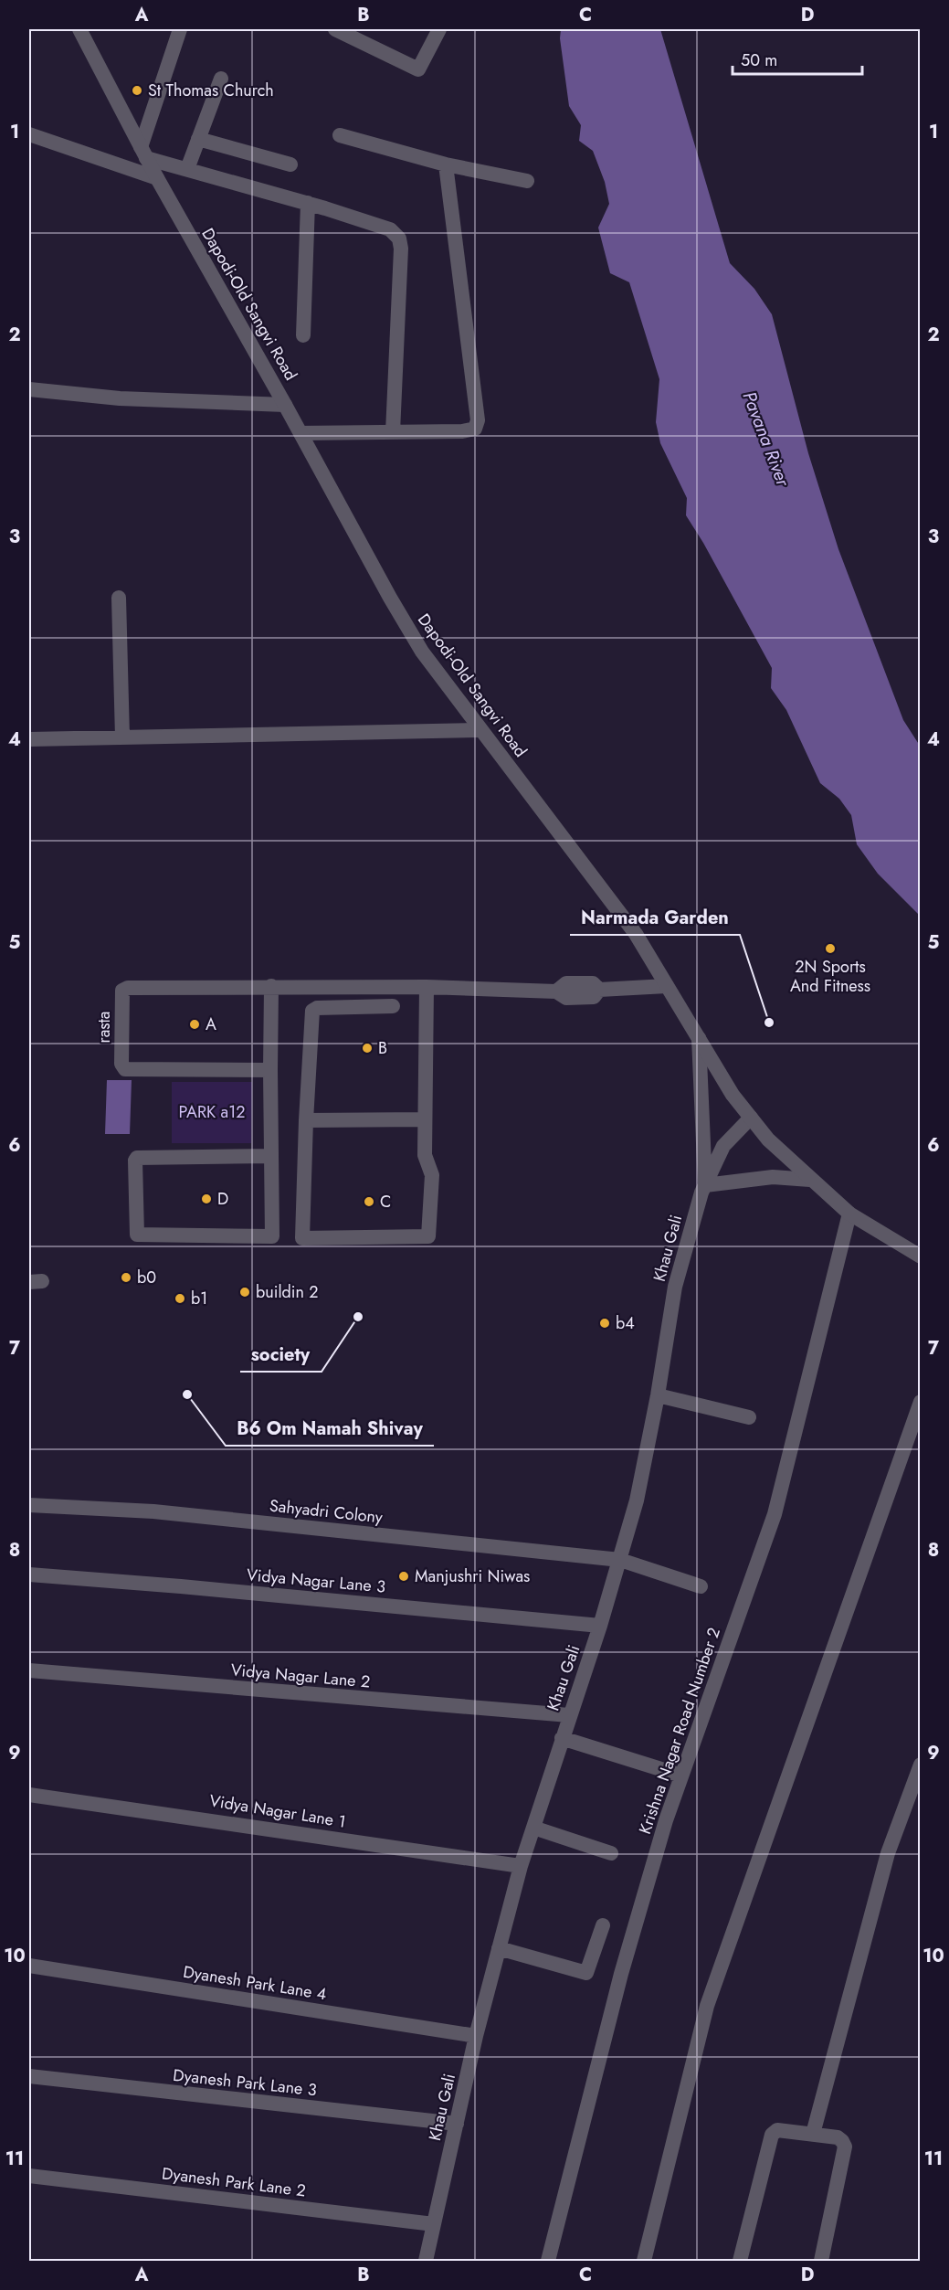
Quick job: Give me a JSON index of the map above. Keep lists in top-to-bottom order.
{
  "streets": {
    "street": [
      "Dapodi-Old Sangvi Road",
      "rasta",
      "Khau Gali",
      "Sahyadri Colony",
      "Vidya Nagar Lane 3",
      "Vidya Nagar Lane 2",
      "Krishna Nagar Road Number 2",
      "Vidya Nagar Lane 1",
      "Dyanesh Park Lane 4",
      "Dyanesh Park Lane 3",
      "Dyanesh Park Lane 2"
    ]
  },
  "crossings": [
    ["Dapodi-Old Sangvi Road", "rasta"],
    ["Dapodi-Old Sangvi Road", "Khau Gali"],
    ["Dapodi-Old Sangvi Road", "Krishna Nagar Road Number 2"],
    ["Khau Gali", "Sahyadri Colony"],
    ["Khau Gali", "Vidya Nagar Lane 3"],
    ["Khau Gali", "Vidya Nagar Lane 2"],
    ["Khau Gali", "Vidya Nagar Lane 1"],
    ["Khau Gali", "Dyanesh Park Lane 4"],
    ["Khau Gali", "Dyanesh Park Lane 3"],
    ["Khau Gali", "Dyanesh Park Lane 2"]
  ],
  "water": ["Pavana River"],
  "parks": ["PARK a12"],
  "places": [
    "St Thomas Church",
    "2N Sports And Fitness",
    "Narmada Garden",
    "A",
    "B",
    "D",
    "C",
    "b0",
    "buildin 2",
    "b1",
    "society",
    "b4",
    "B6 Om Namah Shivay",
    "Manjushri Niwas"
  ],
  "scale_bar": "50 m",
  "grid": {
    "columns": [
      "A",
      "B",
      "C",
      "D"
    ],
    "rows": [
      "1",
      "2",
      "3",
      "4",
      "5",
      "6",
      "7",
      "8",
      "9",
      "10",
      "11"
    ]
  }
}
